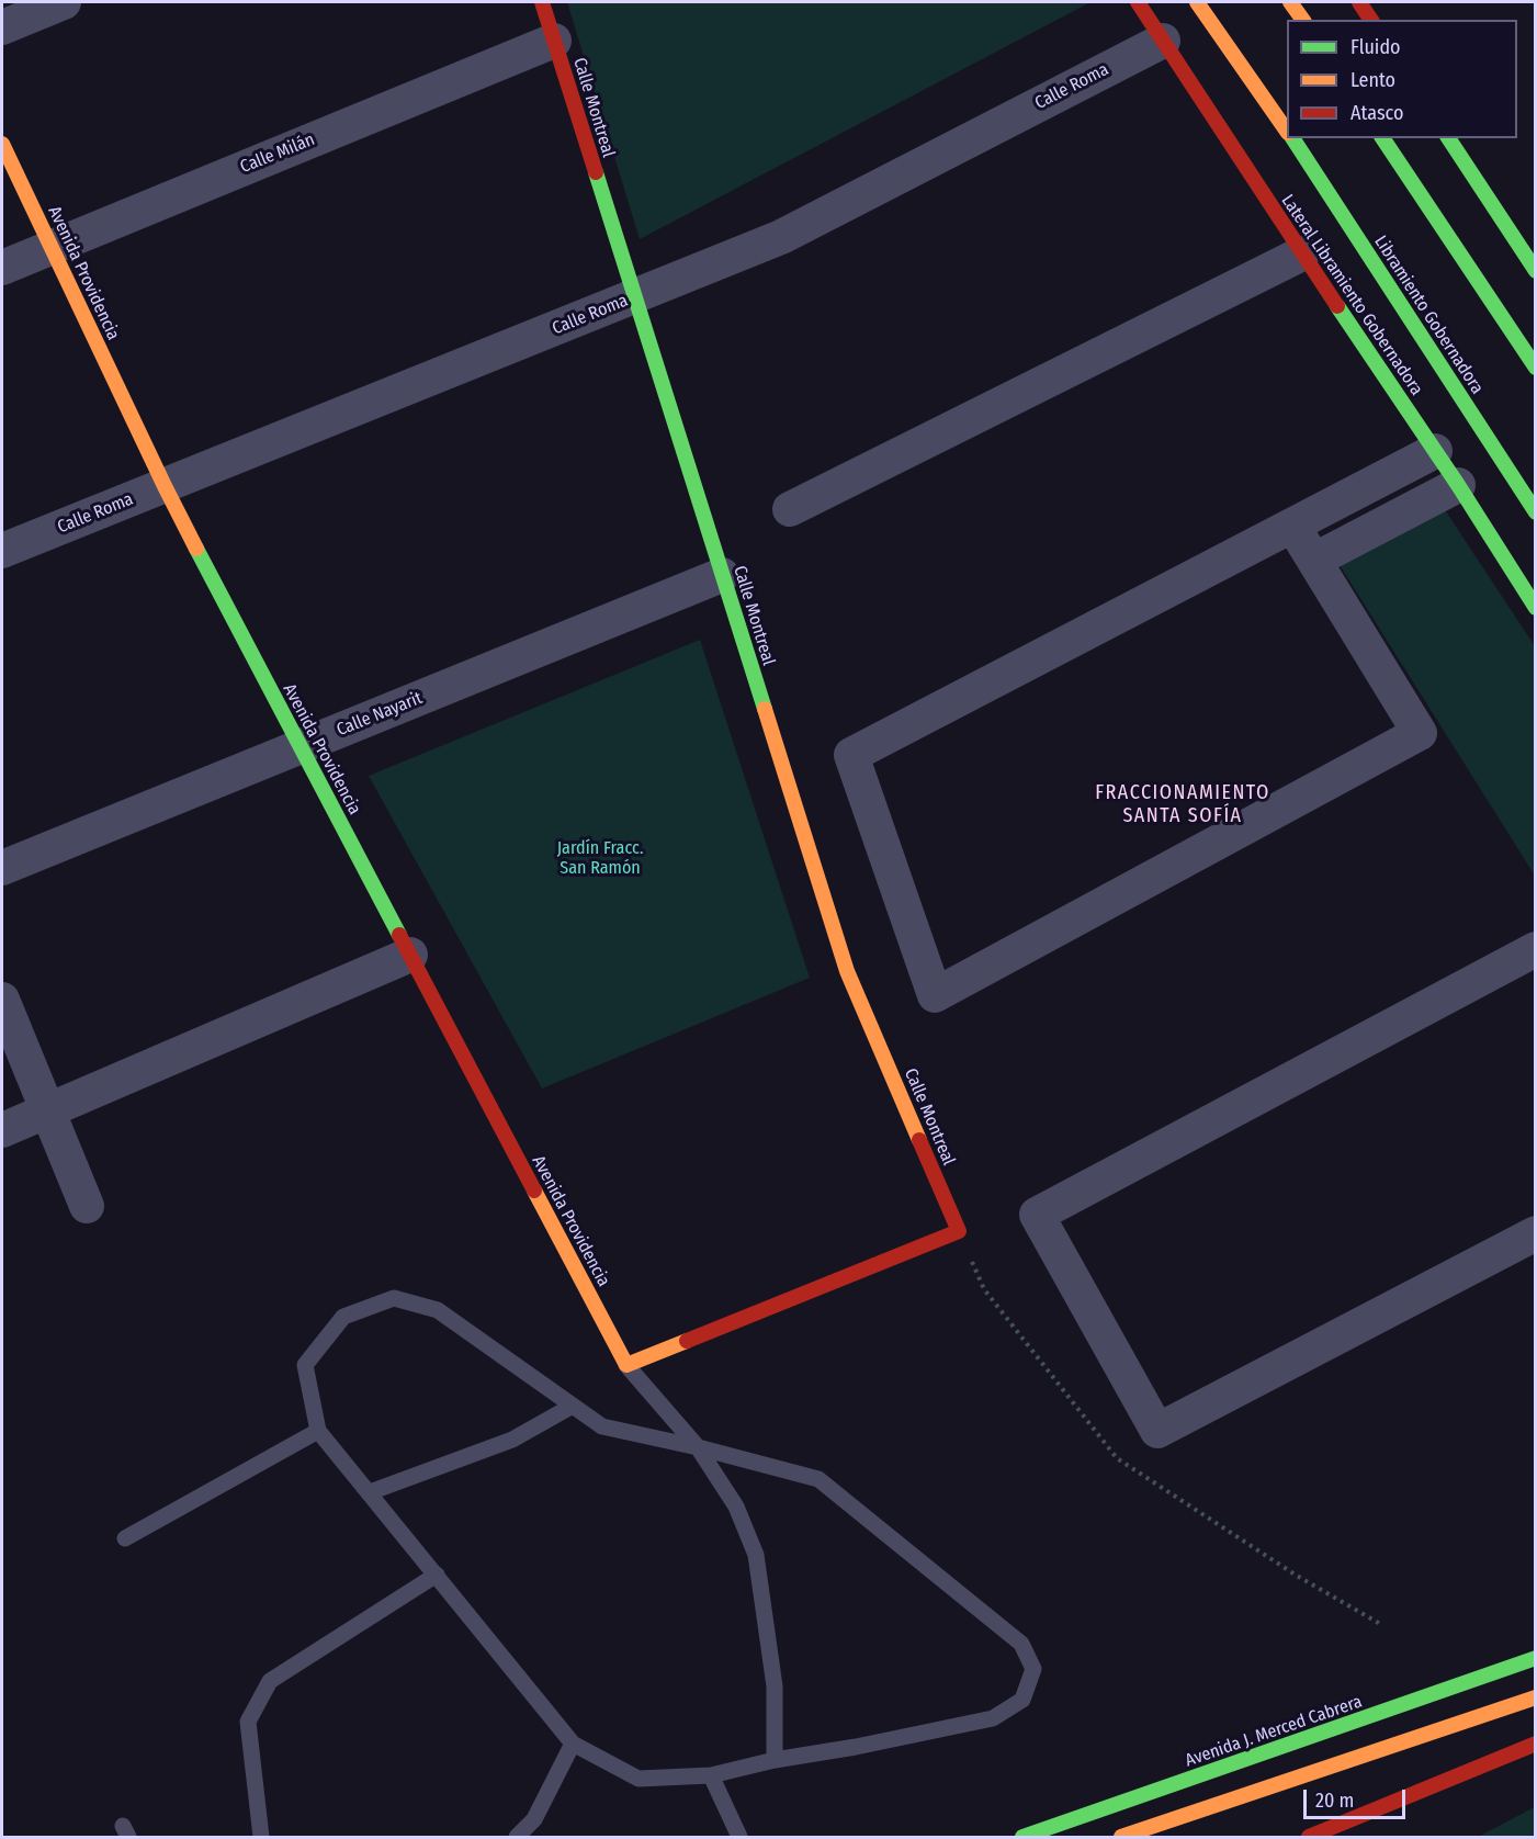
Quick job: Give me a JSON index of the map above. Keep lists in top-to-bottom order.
{
  "streets": {
    "main road": [
      "Calle Montreal",
      "Avenida Providencia",
      "Lateral Libramiento Gobernadora",
      "Libramiento Gobernadora",
      "Avenida J. Merced Cabrera"
    ],
    "street": ["Calle Roma", "Calle Milán", "Calle Nayarit"]
  },
  "crossings": [
    ["Calle Roma", "Calle Montreal"],
    ["Calle Roma", "Avenida Providencia"],
    ["Calle Roma", "Lateral Libramiento Gobernadora"],
    ["Calle Montreal", "Calle Milán"],
    ["Calle Montreal", "Avenida Providencia"],
    ["Calle Montreal", "Calle Nayarit"],
    ["Calle Milán", "Avenida Providencia"],
    ["Avenida Providencia", "Calle Nayarit"]
  ],
  "districts": ["FRACCIONAMIENTO SANTA SOFÍA"],
  "parks": ["Jardín Fracc. San Ramón"],
  "legend": ["Fluido", "Lento", "Atasco"],
  "scale_bar": "20 m"
}
